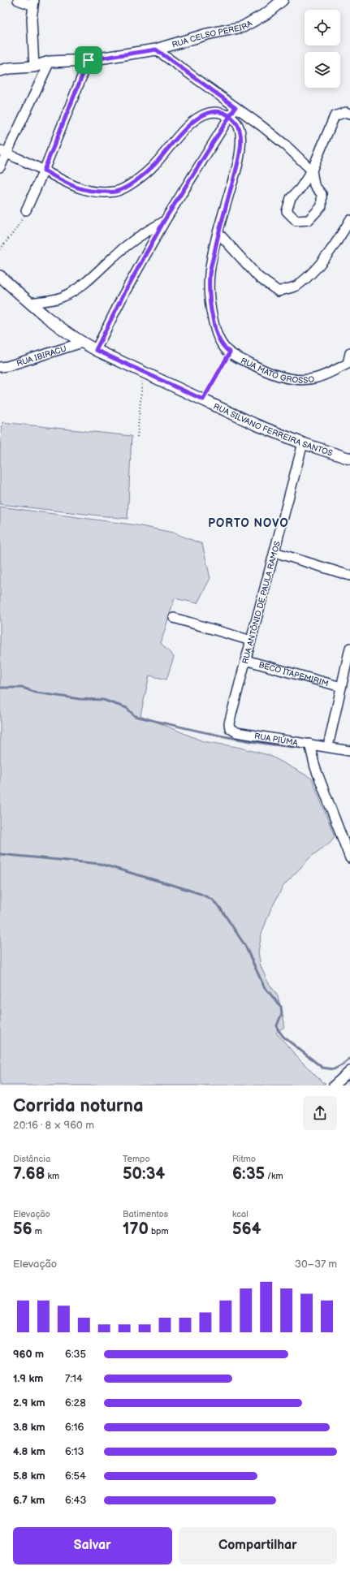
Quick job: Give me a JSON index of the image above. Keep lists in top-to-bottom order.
{
  "streets": {
    "street": [
      "RUA CELSO PEREIRA",
      "RUA IBIRACU",
      "RUA MATO GROSSO",
      "RUA SILVANO FERREIRA SANTOS",
      "RUA ANTÔNIO DE PAULA RAMOS",
      "BECO ITAPEMIRIM",
      "RUA PIÚMA"
    ]
  },
  "crossings": [
    ["RUA IBIRACU", "RUA SILVANO FERREIRA SANTOS"],
    ["RUA SILVANO FERREIRA SANTOS", "RUA ANTÔNIO DE PAULA RAMOS"],
    ["RUA ANTÔNIO DE PAULA RAMOS", "BECO ITAPEMIRIM"],
    ["RUA ANTÔNIO DE PAULA RAMOS", "RUA PIÚMA"]
  ],
  "districts": ["PORTO NOVO"],
  "page": {
    "heading": ["Corrida noturna", "20:16 · 8 × 960 m"],
    "stats": [
      ["Distância", "7.68 km"],
      ["Tempo", "50:34"],
      ["Ritmo", "6:35 /km"],
      ["Elevação", "56 m"],
      ["Batimentos", "170 bpm"],
      ["kcal", "564"]
    ],
    "chart": ["Elevação", "30–37 m"],
    "list": [
      {
        "name": "960 m",
        "note": "6:35"
      },
      {
        "name": "1.9 km",
        "note": "7:14"
      },
      {
        "name": "2.9 km",
        "note": "6:28"
      },
      {
        "name": "3.8 km",
        "note": "6:16"
      },
      {
        "name": "4.8 km",
        "note": "6:13"
      },
      {
        "name": "5.8 km",
        "note": "6:54"
      },
      {
        "name": "6.7 km",
        "note": "6:43"
      }
    ],
    "buttons": ["Salvar", "Compartilhar"]
  }
}
